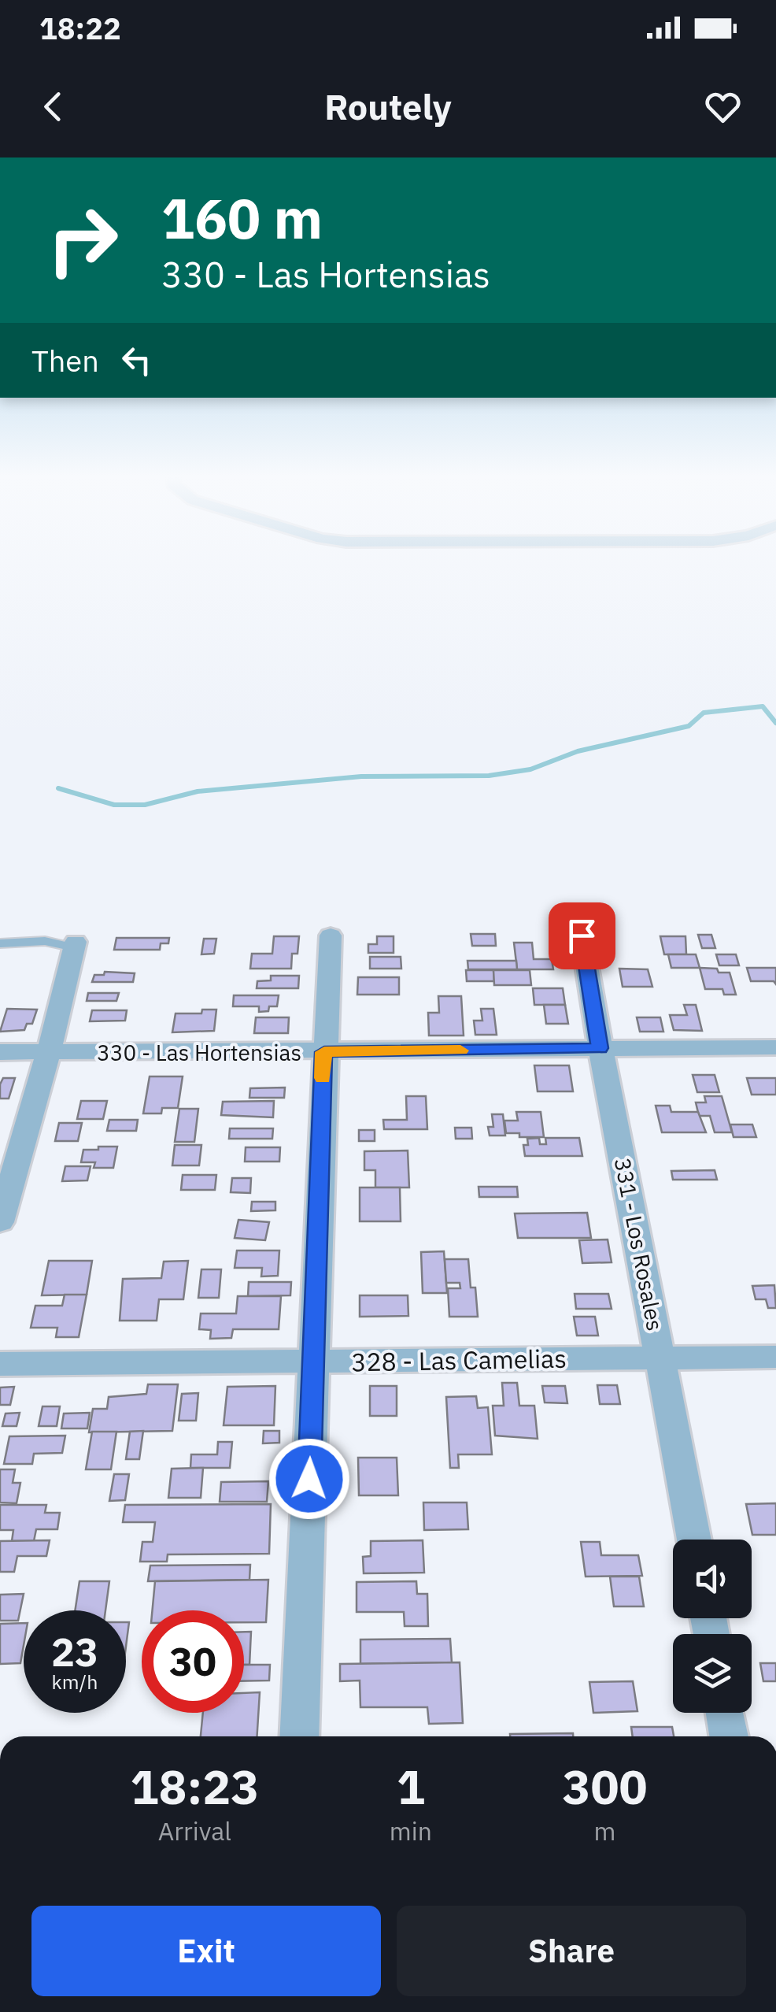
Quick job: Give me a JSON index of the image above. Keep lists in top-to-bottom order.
{
  "streets": {
    "street": ["330 - Las Hortensias", "331 - Los Rosales", "328 - Las Camelias"]
  },
  "crossings": [
    ["330 - Las Hortensias", "331 - Los Rosales"],
    ["331 - Los Rosales", "328 - Las Camelias"]
  ],
  "page": {
    "status": "18:22",
    "header": "Routely",
    "turn": ["160 m", "330 - Las Hortensias"],
    "then": "Then",
    "speed": "23 km/h",
    "limit": "30",
    "eta": [
      "18:23",
      "Arrival",
      "1",
      "min",
      "300",
      "m"
    ],
    "buttons": ["Exit", "Share"]
  }
}
